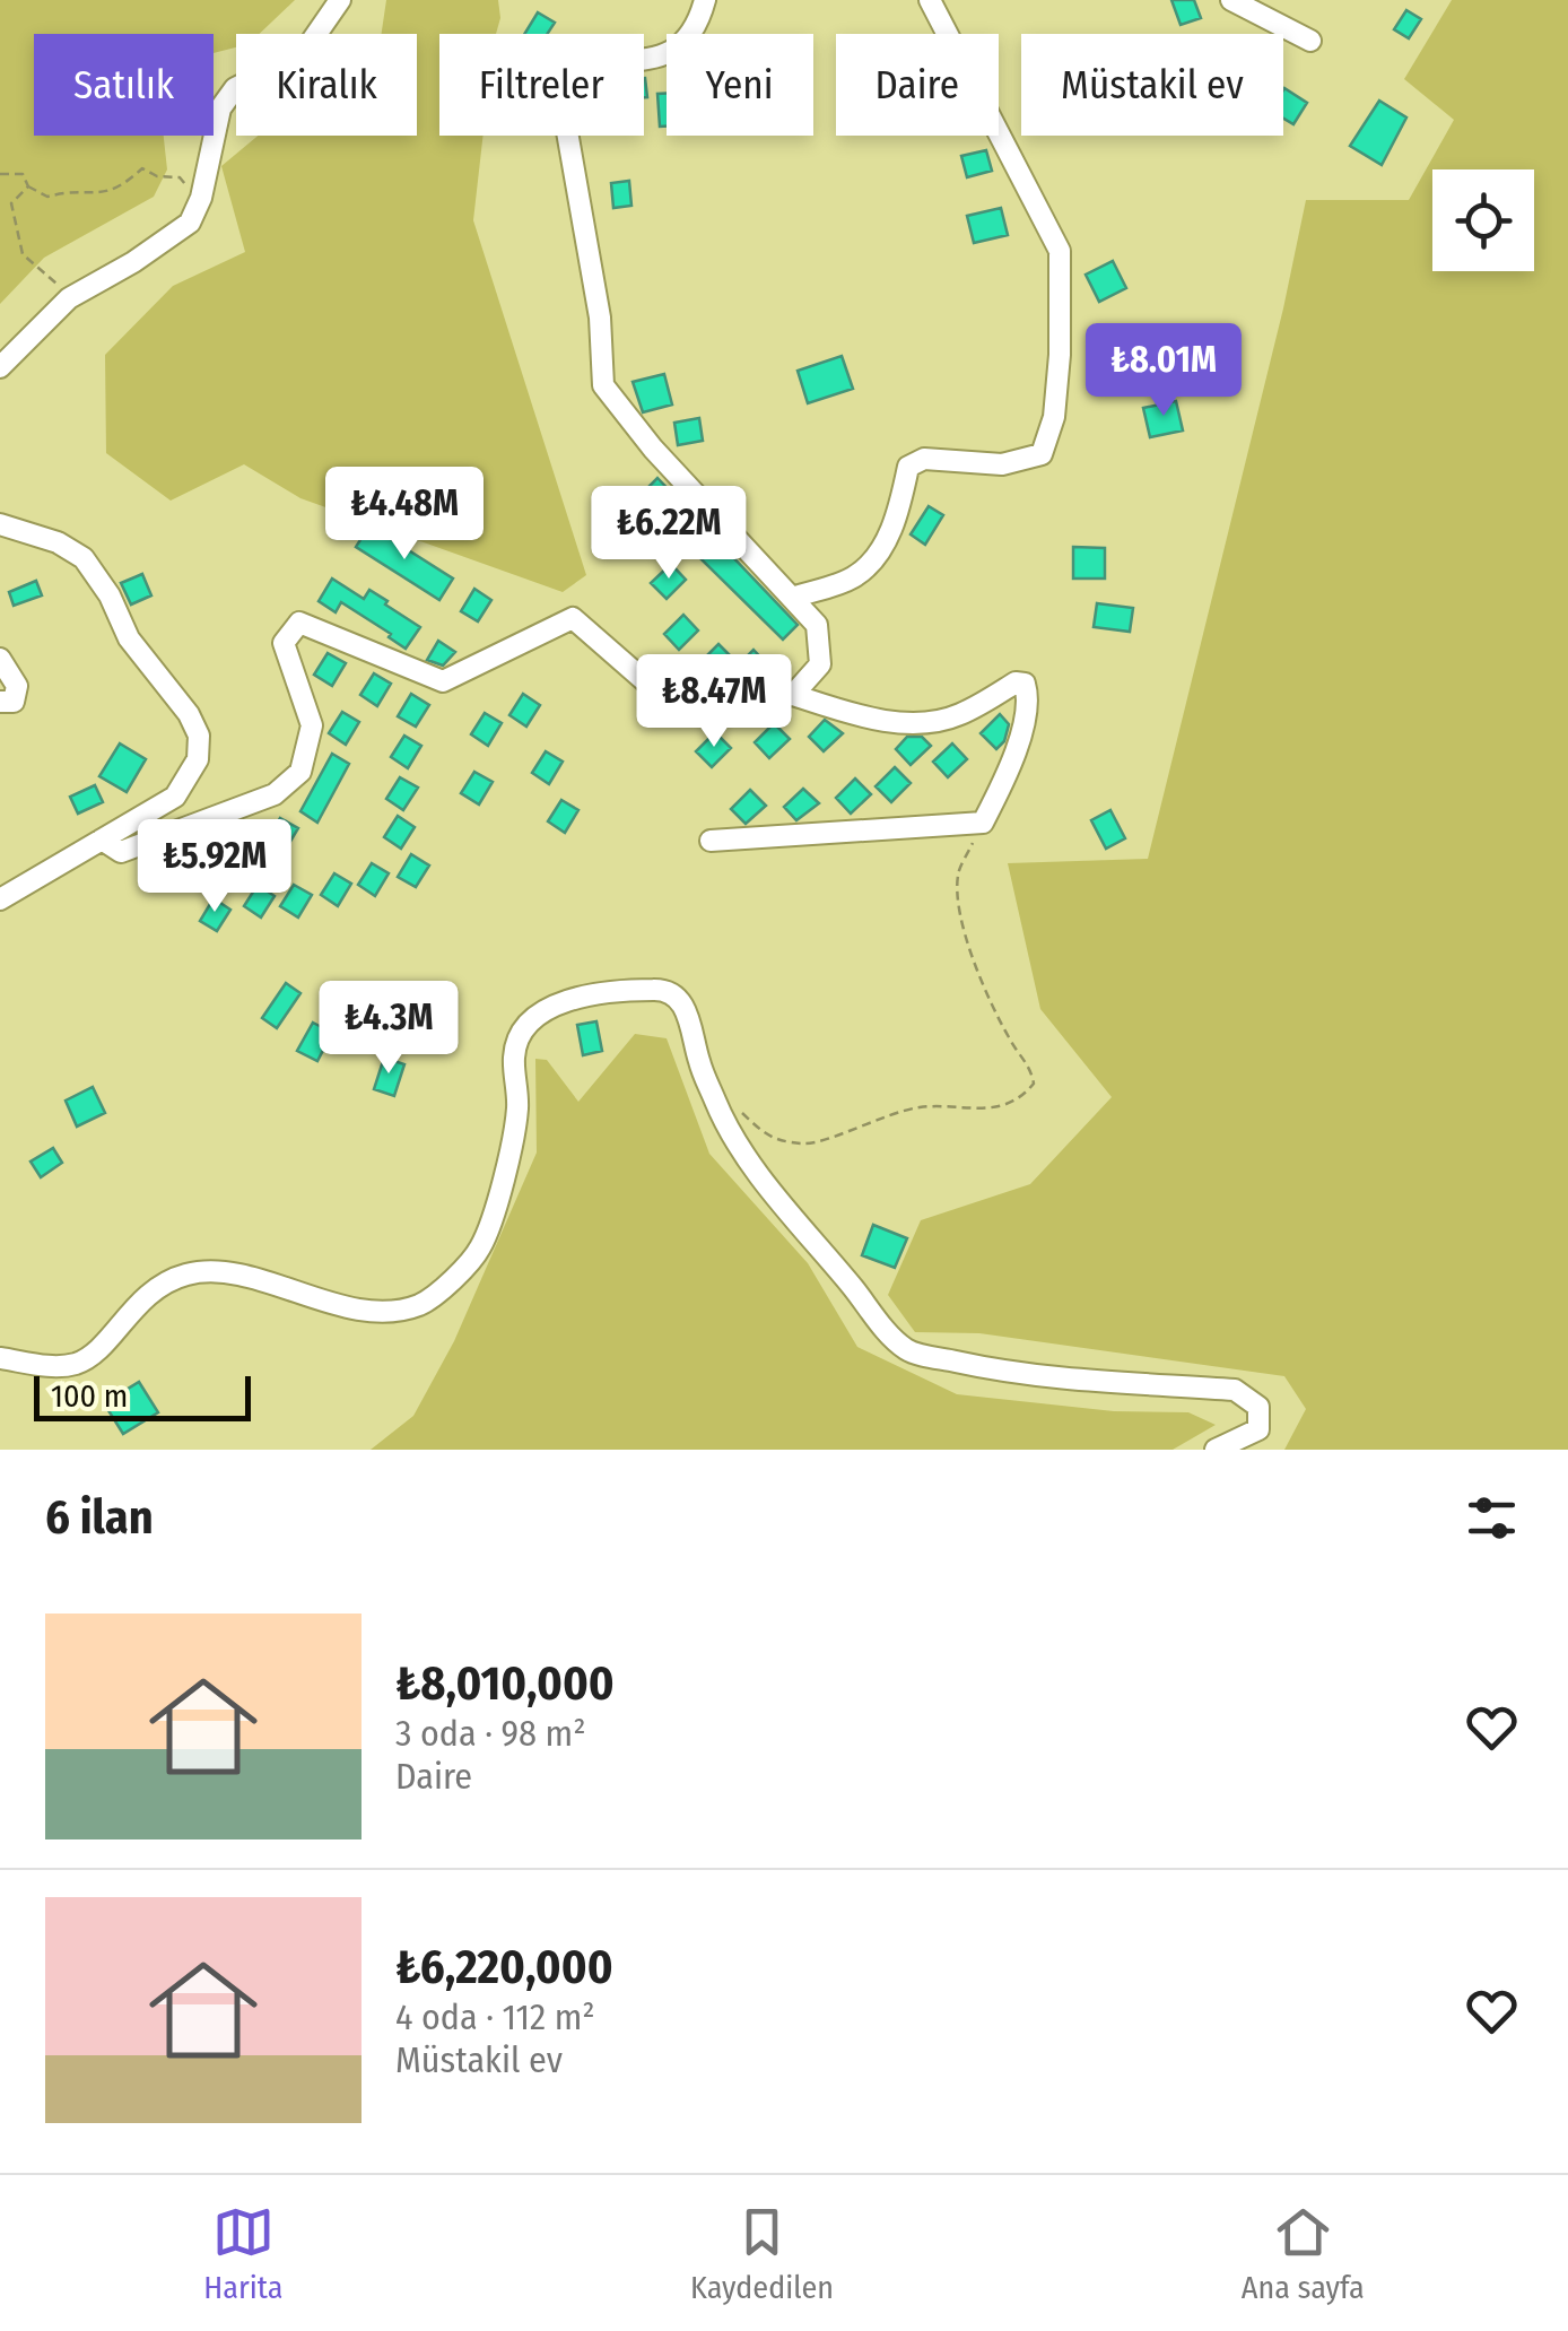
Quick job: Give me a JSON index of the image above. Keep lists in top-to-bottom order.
{
  "scale_bar": "100 m",
  "page": {
    "chip": [
      "Satılık",
      "Kiralık",
      "Filtreler",
      "Yeni",
      "Daire",
      "Müstakil ev"
    ],
    "price": [
      "₺8.01M",
      "₺4.48M",
      "₺6.22M",
      "₺8.47M",
      "₺5.92M",
      "₺4.3M"
    ],
    "scale": "100 m",
    "heading": "6 ilan",
    "list": [
      {
        "name": "₺8,010,000",
        "note": "3 oda · 98 m² · Daire"
      },
      {
        "name": "₺6,220,000",
        "note": "4 oda · 112 m² · Müstakil ev"
      }
    ],
    "tabs": ["Harita", "Kaydedilen", "Ana sayfa"]
  }
}
